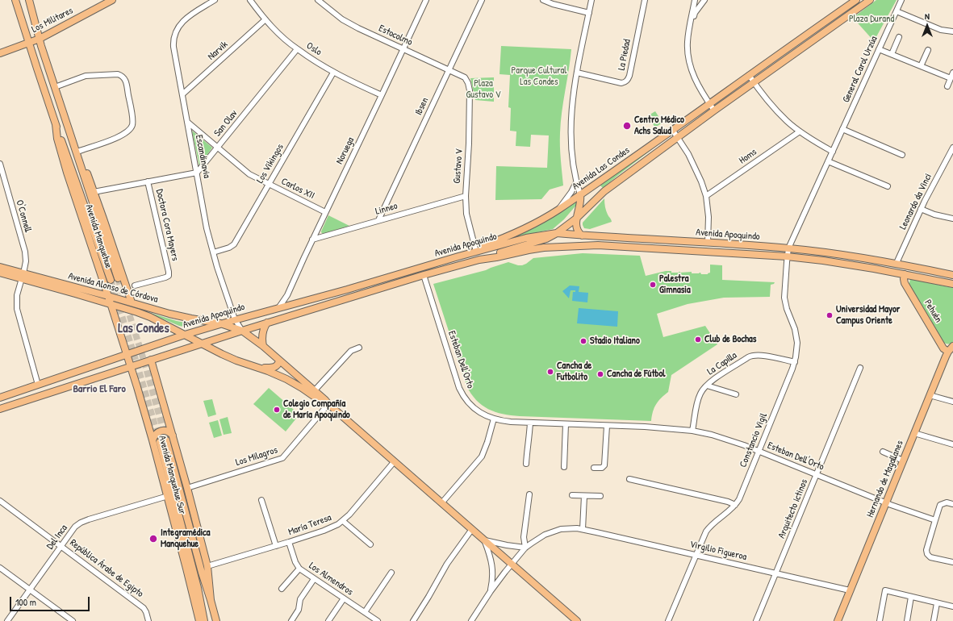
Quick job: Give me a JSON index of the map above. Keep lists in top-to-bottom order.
{
  "streets": {
    "main road": [
      "Los Militares",
      "Avenida Las Condes",
      "Avenida Apoquindo",
      "Avenida Manquehue",
      "Avenida Alonso de Córdova",
      "Pehuén",
      "Avenida Manquehue Sur",
      "Hernando de Magallanes"
    ],
    "street": [
      "Estocolmo",
      "Oslo",
      "Narvik",
      "La Piedad",
      "General Carol Urzúa",
      "Ibsen",
      "San Olav",
      "Noruega",
      "Escandinavia",
      "Homs",
      "Los Vikingos",
      "Gustavo V",
      "Carlos XII",
      "Leonardo da Vinci",
      "Linneo",
      "O'Connell",
      "Doctora Cora Mayers",
      "Esteban Dell'Orto",
      "La Capilla",
      "Constancio Vigil",
      "Los Milagros",
      "Arquitecto Ictinos",
      "María Teresa",
      "Del Inca",
      "Virgilio Figueroa",
      "República Árabe de Egipto",
      "Los Almendros"
    ]
  },
  "crossings": [
    ["Los Militares", "Avenida Manquehue"],
    ["Estocolmo", "Ibsen"],
    ["Estocolmo", "Noruega"],
    ["Estocolmo", "Gustavo V"],
    ["Oslo", "Narvik"],
    ["Oslo", "San Olav"],
    ["Oslo", "Noruega"],
    ["Oslo", "Los Vikingos"],
    ["Narvik", "Escandinavia"],
    ["General Carol Urzúa", "Avenida Apoquindo"],
    ["General Carol Urzúa", "Constancio Vigil"],
    ["Ibsen", "Linneo"],
    ["San Olav", "Escandinavia"],
    ["San Olav", "Carlos XII"],
    ["Noruega", "Carlos XII"],
    ["Noruega", "Linneo"],
    ["Noruega", "Avenida Apoquindo"],
    ["Escandinavia", "Los Vikingos"],
    ["Escandinavia", "Carlos XII"],
    ["Escandinavia", "Avenida Apoquindo"],
    ["Escandinavia", "Avenida Alonso de Córdova"],
    ["Los Vikingos", "Carlos XII"],
    ["Gustavo V", "Avenida Las Condes"],
    ["Gustavo V", "Linneo"],
    ["Avenida Las Condes", "Avenida Apoquindo"],
    ["Leonardo da Vinci", "Avenida Apoquindo"],
    ["O'Connell", "Avenida Apoquindo"],
    ["O'Connell", "Avenida Alonso de Córdova"],
    ["Avenida Apoquindo", "Avenida Manquehue"],
    ["Avenida Apoquindo", "Avenida Alonso de Córdova"],
    ["Avenida Apoquindo", "Pehuén"],
    ["Avenida Apoquindo", "Esteban Dell'Orto"],
    ["Avenida Apoquindo", "Constancio Vigil"],
    ["Avenida Apoquindo", "Avenida Manquehue Sur"],
    ["Avenida Manquehue", "Avenida Alonso de Córdova"],
    ["Avenida Manquehue", "Avenida Manquehue Sur"],
    ["Pehuén", "Hernando de Magallanes"],
    ["Esteban Dell'Orto", "La Capilla"],
    ["Esteban Dell'Orto", "Constancio Vigil"],
    ["Esteban Dell'Orto", "Hernando de Magallanes"],
    ["Esteban Dell'Orto", "Arquitecto Ictinos"],
    ["La Capilla", "Constancio Vigil"],
    ["Constancio Vigil", "Virgilio Figueroa"],
    ["Los Milagros", "Avenida Manquehue Sur"],
    ["Avenida Manquehue Sur", "María Teresa"],
    ["Avenida Manquehue Sur", "Del Inca"],
    ["Hernando de Magallanes", "Virgilio Figueroa"],
    ["Arquitecto Ictinos", "Virgilio Figueroa"],
    ["María Teresa", "Los Almendros"],
    ["Del Inca", "República Árabe de Egipto"]
  ],
  "districts": ["Las Condes", "Barrio El Faro"],
  "parks": ["Plaza Durand", "Parque Cultural Las Condes", "Plaza Gustavo V"],
  "places": [
    "Centro Médico Achs Salud",
    "Palestra Gimnasia",
    "Universidad Mayor Campus Oriente",
    "Club de Bochas",
    "Stadio Italiano",
    "Cancha de Futbolito",
    "Cancha de Fútbol",
    "Colegio Compañía de María Apoquindo",
    "Integramédica Manquehue"
  ],
  "scale_bar": "100 m",
  "north": "top"
}
